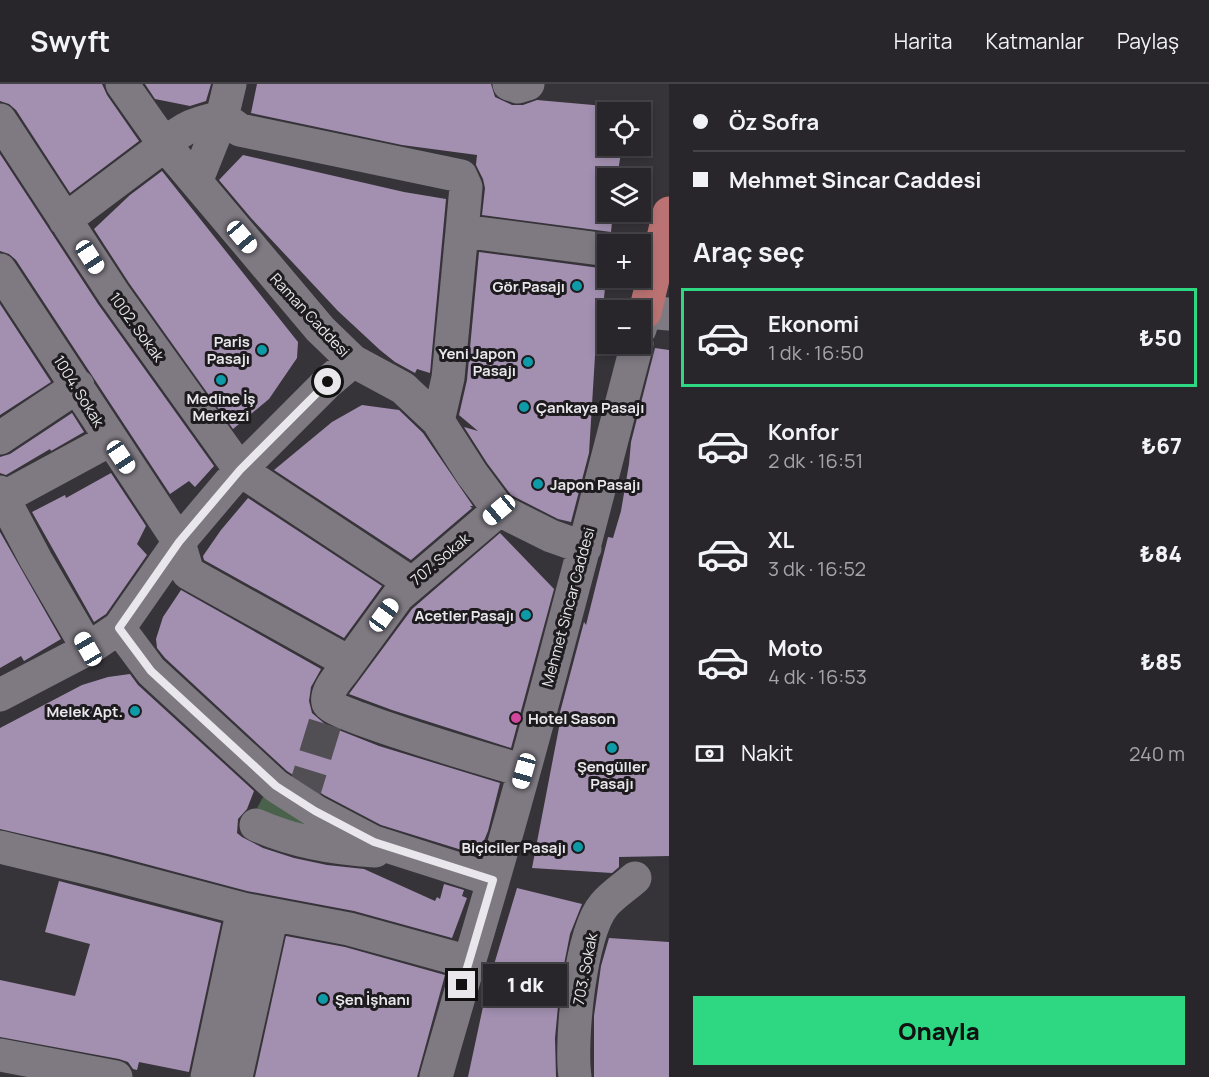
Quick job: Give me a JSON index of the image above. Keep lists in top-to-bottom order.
{
  "streets": {
    "street": [
      "Raman Caddesi",
      "1002. Sokak",
      "1004. Sokak",
      "707. Sokak",
      "Mehmet Sincar Caddesi",
      "703. Sokak"
    ]
  },
  "crossings": [
    ["Raman Caddesi", "707. Sokak"],
    ["Raman Caddesi", "Mehmet Sincar Caddesi"],
    ["1004. Sokak", "707. Sokak"],
    ["707. Sokak", "Mehmet Sincar Caddesi"]
  ],
  "places": [
    "Gör Pasajı",
    "Paris Pasajı",
    "Yeni Japon Pasajı",
    "Medine İş Merkezi",
    "Çankaya Pasajı",
    "Japon Pasajı",
    "Acetler Pasajı",
    "Melek Apt.",
    "Hotel Sason",
    "Şengüller Pasajı",
    "Biçiciler Pasajı",
    "Şen İşhanı"
  ],
  "page": {
    "header": "Swyft",
    "nav": ["Harita", "Katmanlar", "Paylaş"],
    "banner": ["Öz Sofra", "Mehmet Sincar Caddesi"],
    "map_buttons": ["+", "−"],
    "heading": "Araç seç",
    "list": [
      {
        "name": "Ekonomi",
        "note": "1 dk · 16:50",
        "value": "₺50"
      },
      {
        "name": "Konfor",
        "note": "2 dk · 16:51",
        "value": "₺67"
      },
      {
        "name": "XL",
        "note": "3 dk · 16:52",
        "value": "₺84"
      },
      {
        "name": "Moto",
        "note": "4 dk · 16:53",
        "value": "₺85"
      }
    ],
    "pay": ["Nakit", "240 m"],
    "bubble": "1 dk",
    "buttons": "Onayla"
  }
}
